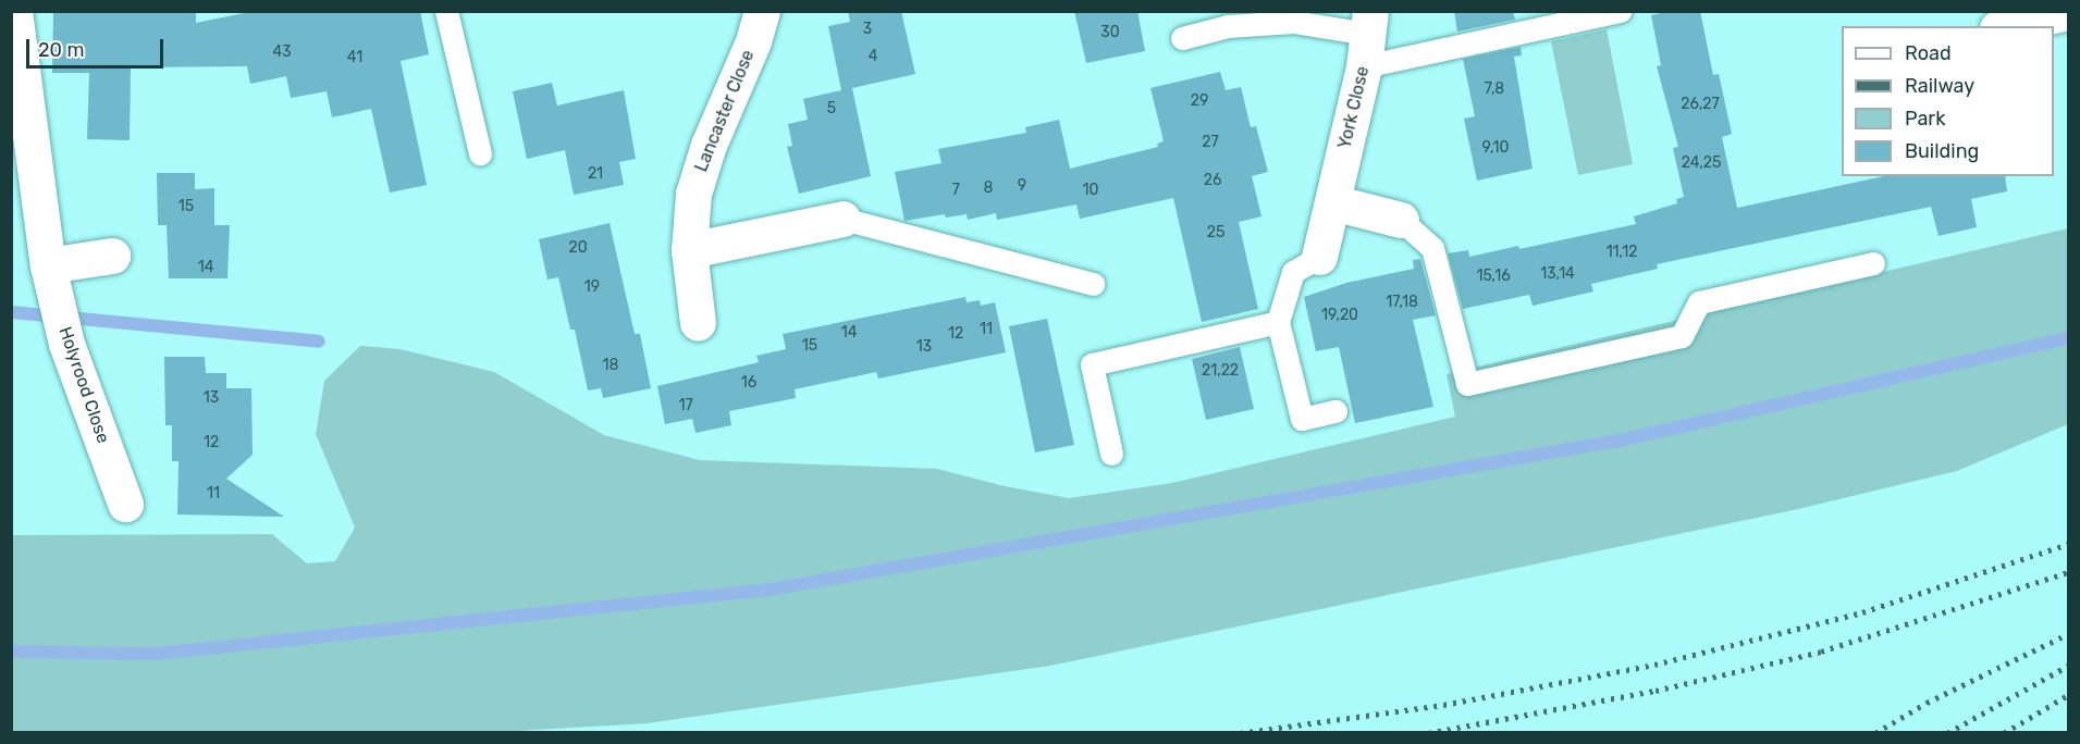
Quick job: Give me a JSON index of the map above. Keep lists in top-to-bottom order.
{
  "streets": {
    "street": ["York Close", "Lancaster Close", "Holyrood Close"]
  },
  "house_numbers": [
    "3",
    "30",
    "43",
    "4",
    "41",
    "7,8",
    "29",
    "26,27",
    "5",
    "27",
    "9,10",
    "24,25",
    "21",
    "26",
    "9",
    "8",
    "7",
    "10",
    "15",
    "25",
    "20",
    "11,12",
    "14",
    "13,14",
    "15,16",
    "19",
    "17,18",
    "19,20",
    "11",
    "14",
    "12",
    "15",
    "13",
    "18",
    "21,22",
    "16",
    "13",
    "17",
    "12",
    "11"
  ],
  "legend": [
    "Road",
    "Railway",
    "Park",
    "Building"
  ],
  "scale_bar": "20 m"
}
